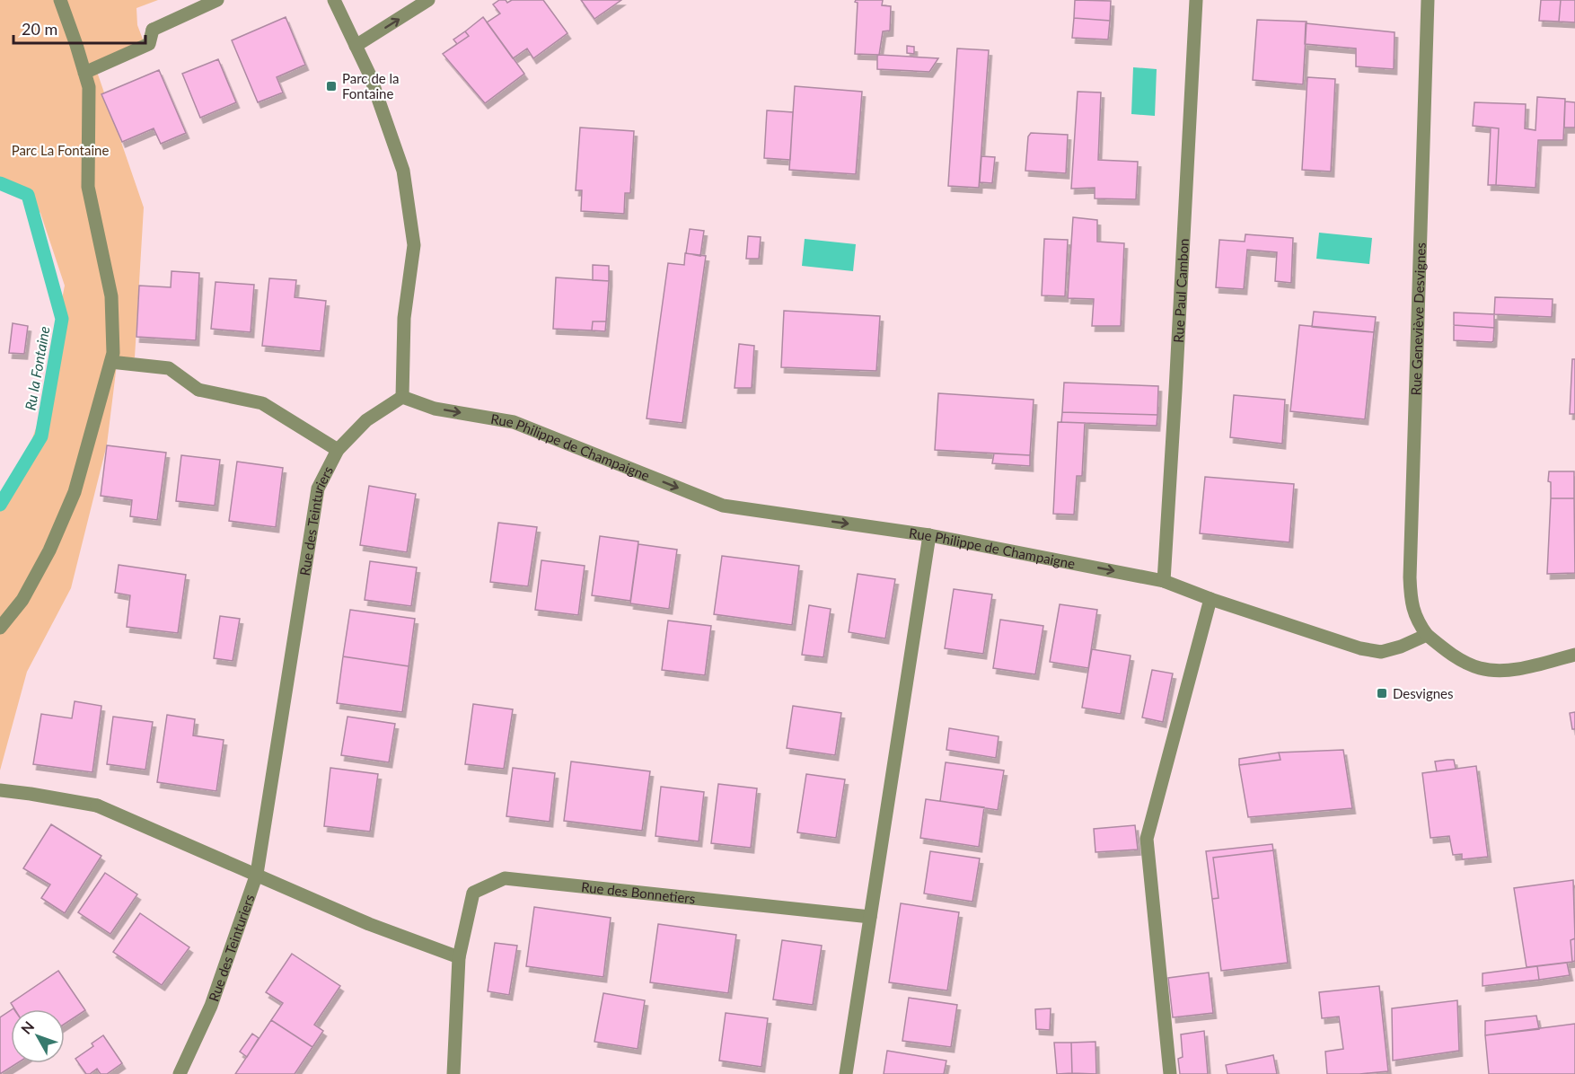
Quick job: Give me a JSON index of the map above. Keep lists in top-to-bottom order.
{
  "streets": {
    "street": [
      "Rue Paul Cambon",
      "Rue Geneviève Desvignes",
      "Rue Philippe de Champaigne",
      "Rue des Teinturiers",
      "Rue des Bonnetiers"
    ]
  },
  "crossings": [
    ["Rue Paul Cambon", "Rue Philippe de Champaigne"],
    ["Rue Geneviève Desvignes", "Rue Philippe de Champaigne"],
    ["Rue Philippe de Champaigne", "Rue des Teinturiers"]
  ],
  "one_way": ["Rue Philippe de Champaigne"],
  "water": ["Ru la Fontaine"],
  "parks": ["Parc La Fontaine"],
  "places": {
    "transit": ["Parc de la Fontaine", "Desvignes"]
  },
  "scale_bar": "20 m",
  "north": "top left"
}
